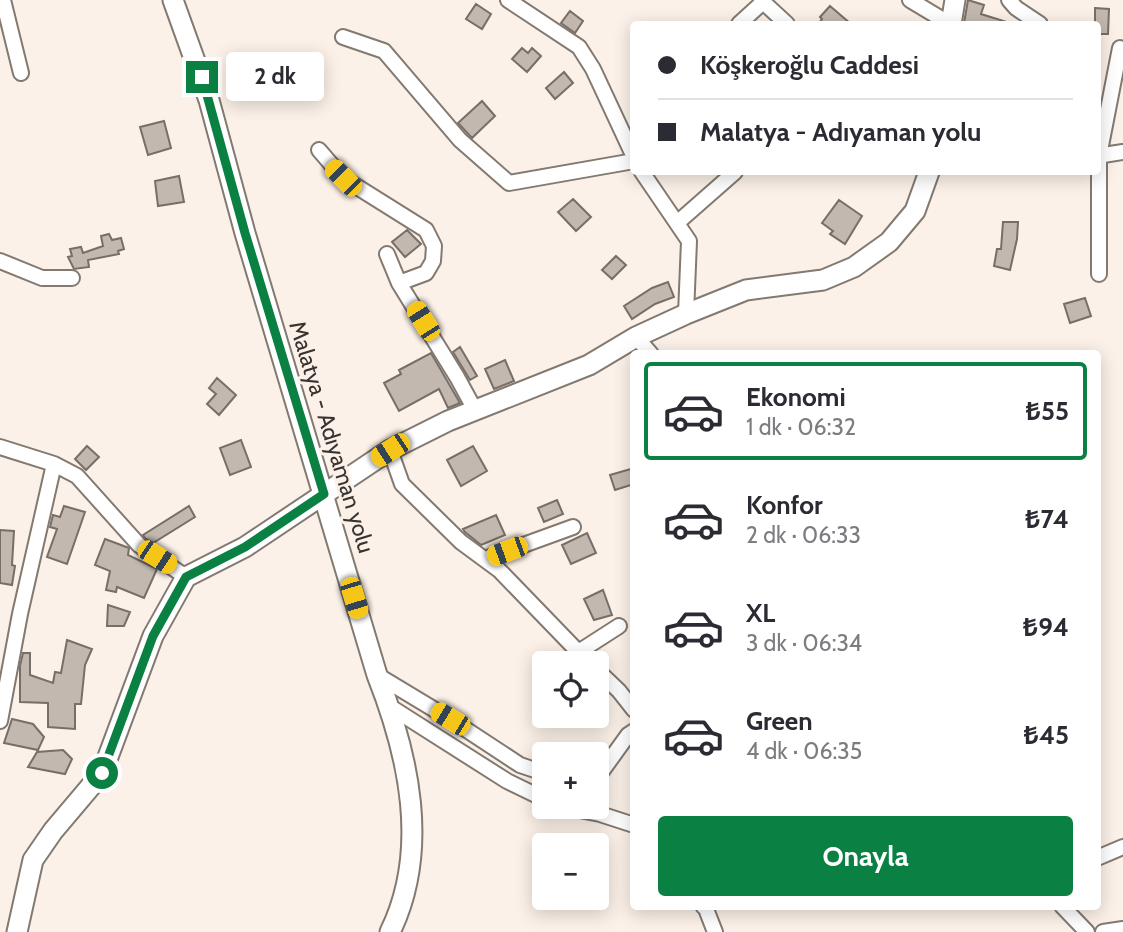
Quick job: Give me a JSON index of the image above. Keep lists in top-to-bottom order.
{
  "streets": {
    "main road": ["Malatya - Adıyaman yolu"]
  },
  "page": {
    "banner": ["Köşkeroğlu Caddesi", "Malatya - Adıyaman yolu"],
    "bubble": "2 dk",
    "list": [
      {
        "name": "Ekonomi",
        "note": "1 dk · 06:32",
        "value": "₺55"
      },
      {
        "name": "Konfor",
        "note": "2 dk · 06:33",
        "value": "₺74"
      },
      {
        "name": "XL",
        "note": "3 dk · 06:34",
        "value": "₺94"
      },
      {
        "name": "Green",
        "note": "4 dk · 06:35",
        "value": "₺45"
      }
    ],
    "map_buttons": ["+", "−"],
    "buttons": "Onayla"
  }
}
